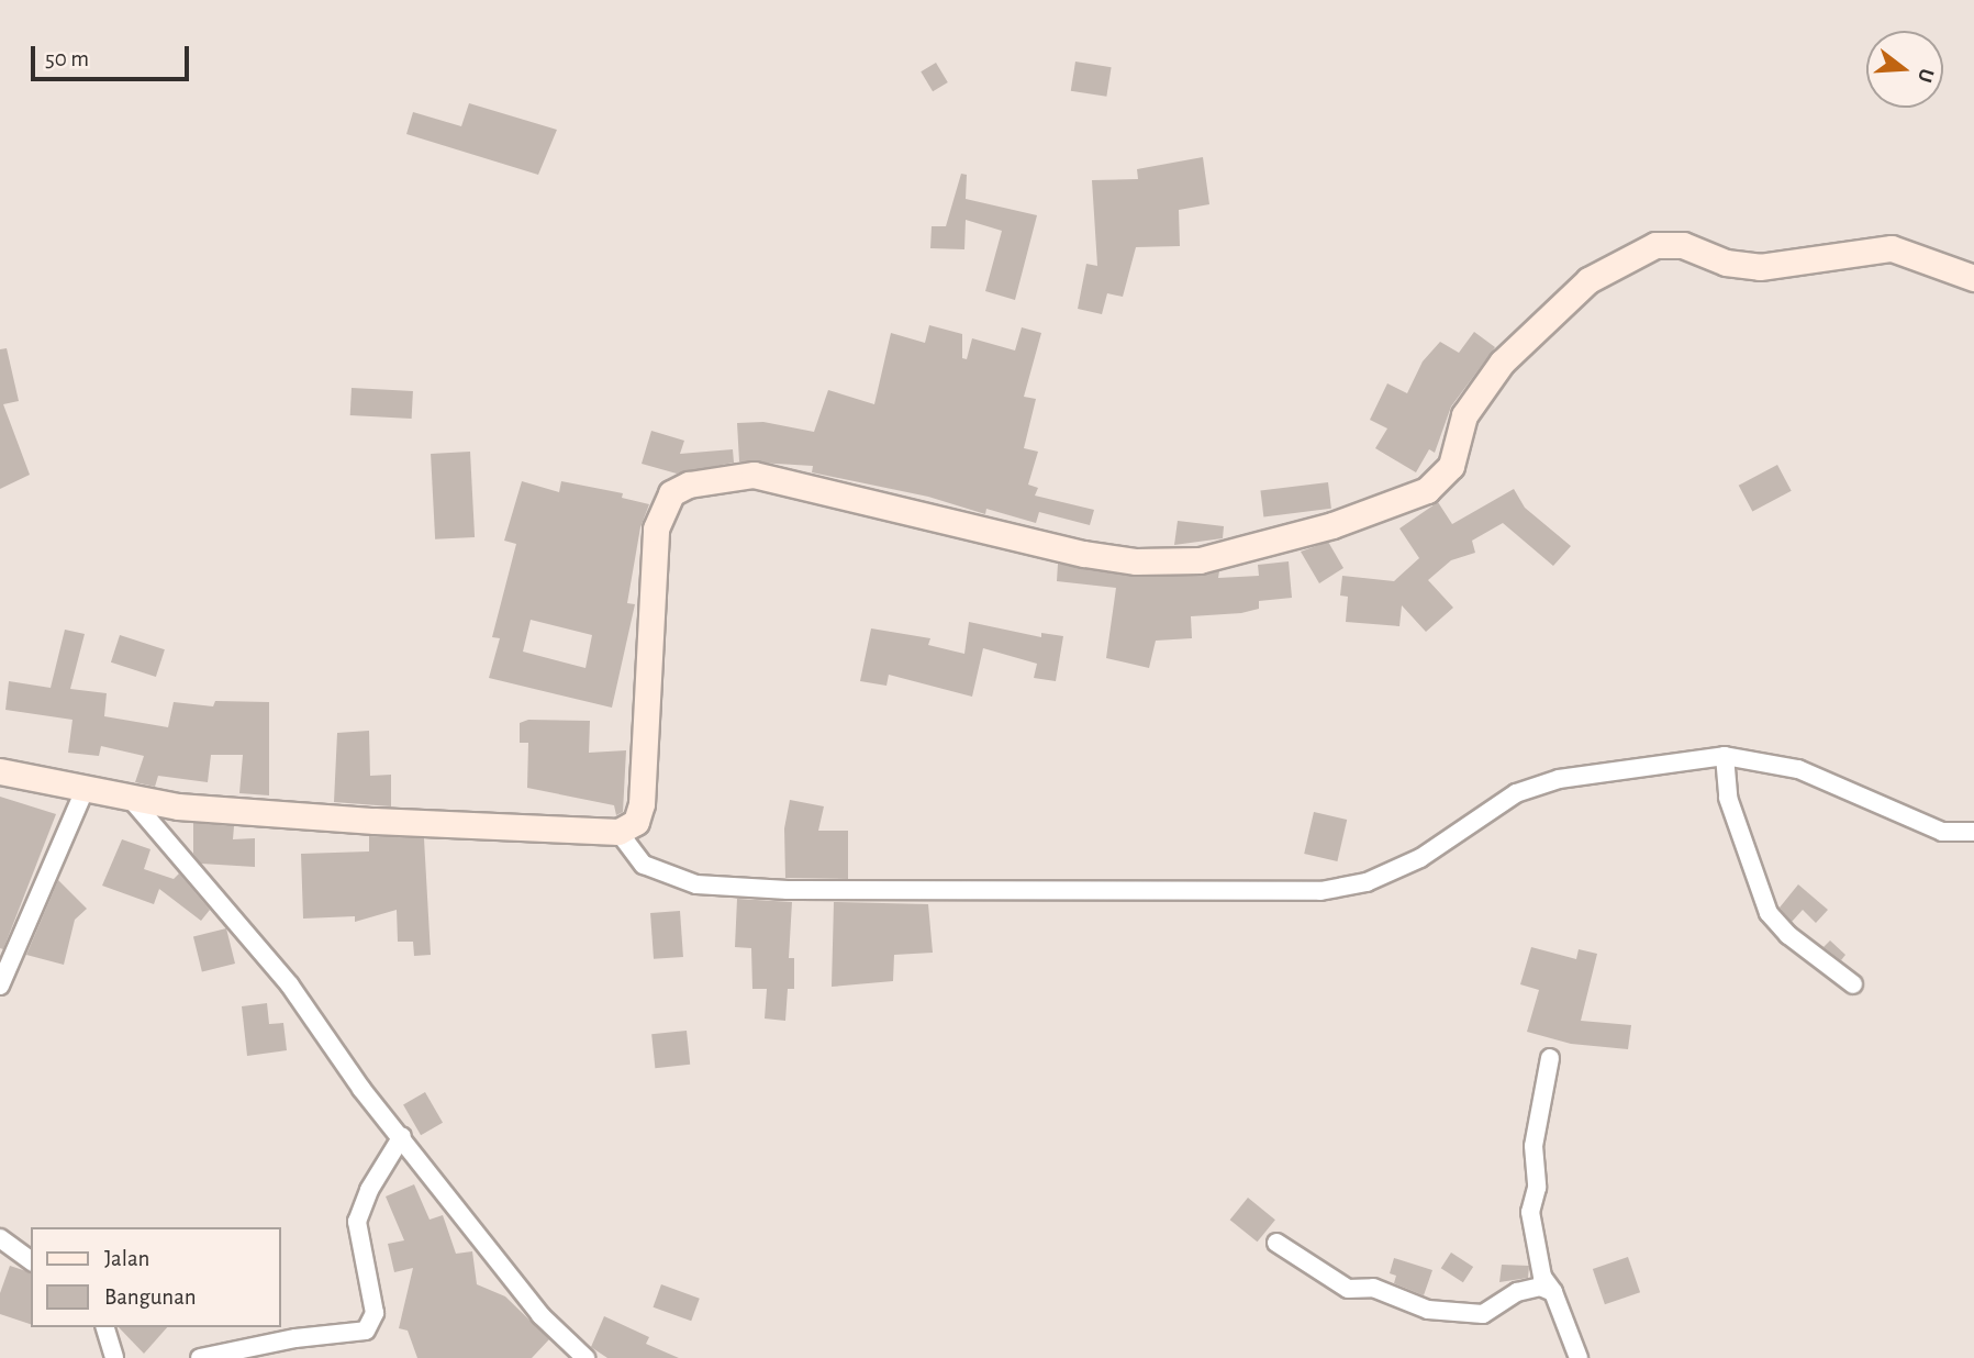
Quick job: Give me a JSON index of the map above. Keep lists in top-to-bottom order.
{
  "legend": ["Jalan", "Bangunan"],
  "scale_bar": "50 m",
  "north": "right"
}
